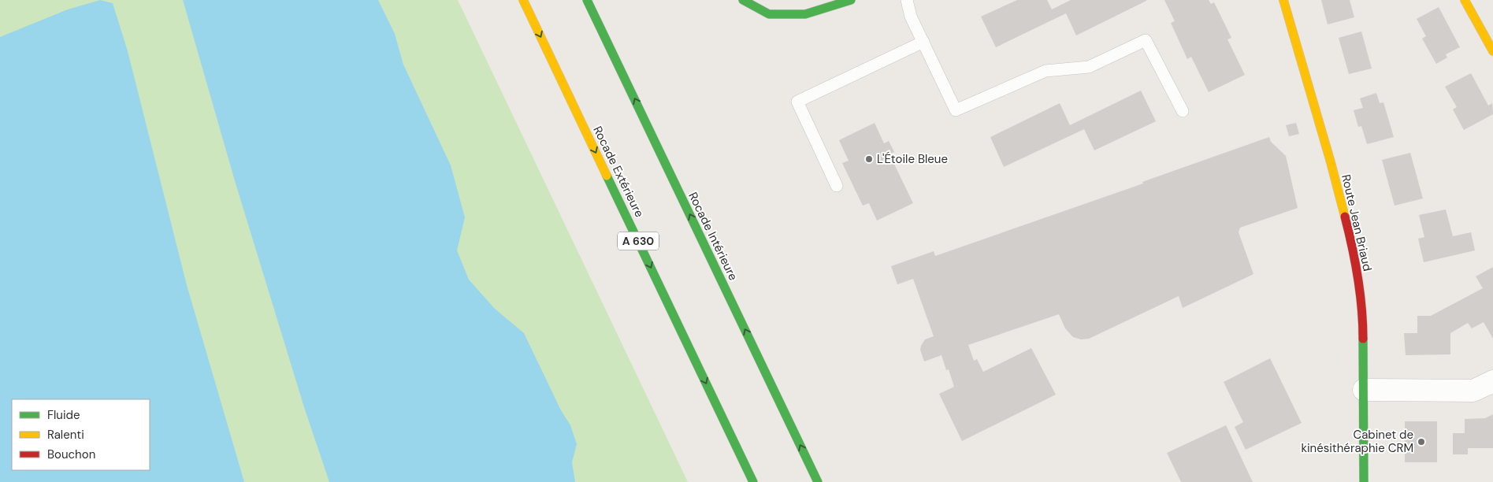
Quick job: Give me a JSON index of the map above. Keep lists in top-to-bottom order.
{
  "streets": {
    "main road": [
      "Rocade Extérieure",
      "Route Jean Briaud",
      "Rocade Intérieure",
      "A 630"
    ]
  },
  "one_way": ["Rocade Extérieure", "Rocade Intérieure"],
  "places": ["L'Étoile Bleue", "Cabinet de kinésithéraphie CRM"],
  "legend": ["Fluide", "Ralenti", "Bouchon"]
}
